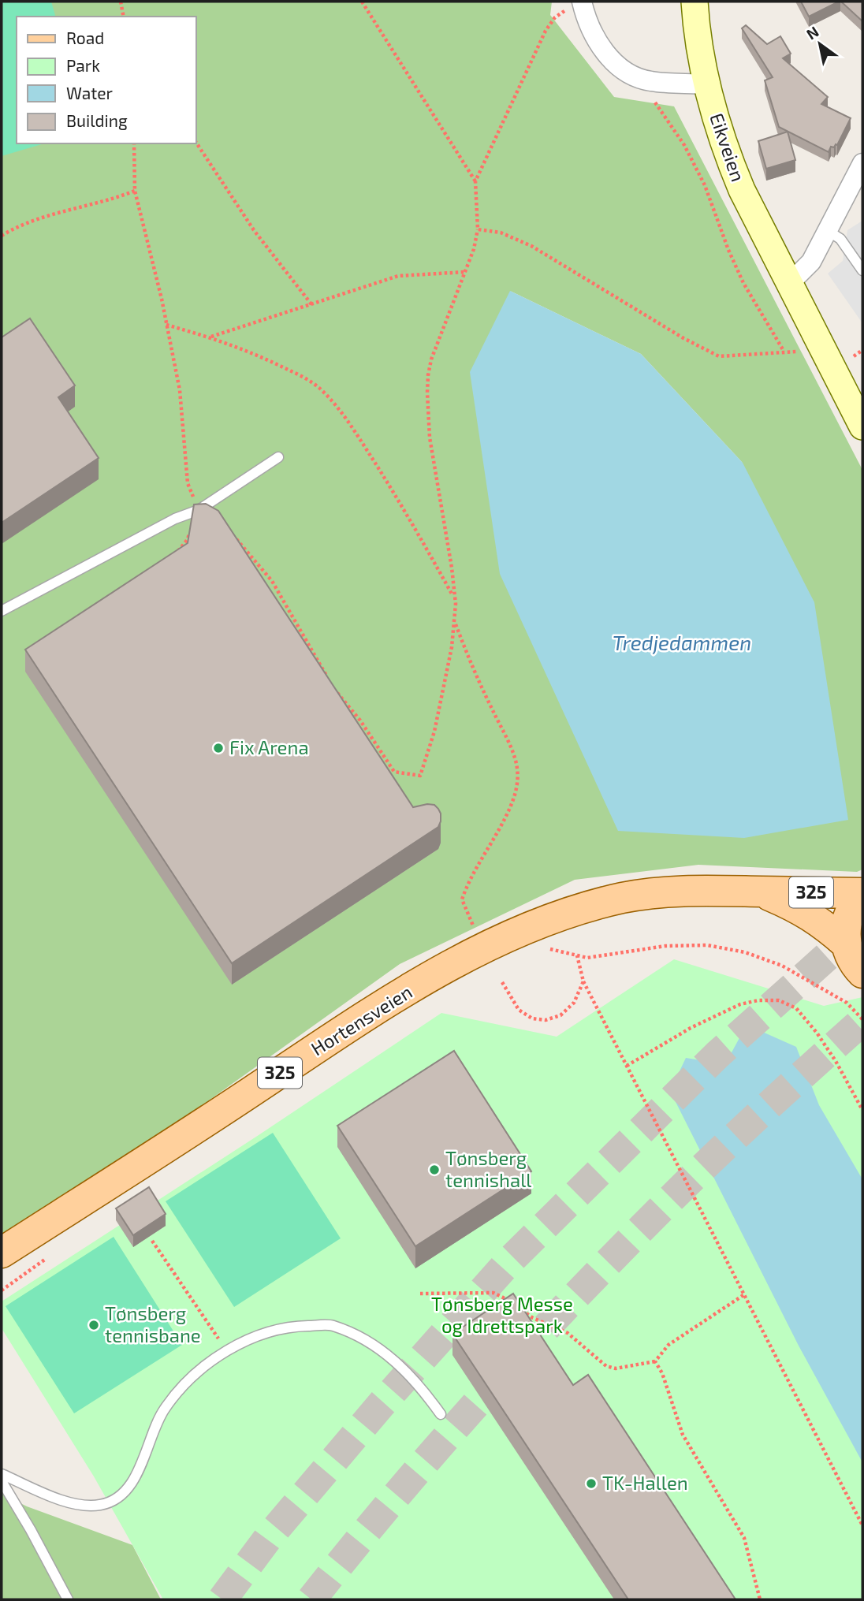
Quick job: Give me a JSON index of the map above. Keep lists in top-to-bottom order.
{
  "streets": {
    "main road": ["Eikveien", "325", "Hortensveien"]
  },
  "crossings": [
    ["325", "Hortensveien"]
  ],
  "water": ["Tredjedammen"],
  "parks": ["Tønsberg Messe og Idrettspark"],
  "places": [
    "Fix Arena",
    "Tønsberg tennishall",
    "Tønsberg tennisbane",
    "TK-Hallen"
  ],
  "legend": [
    "Road",
    "Park",
    "Water",
    "Building"
  ],
  "north": "top left"
}
